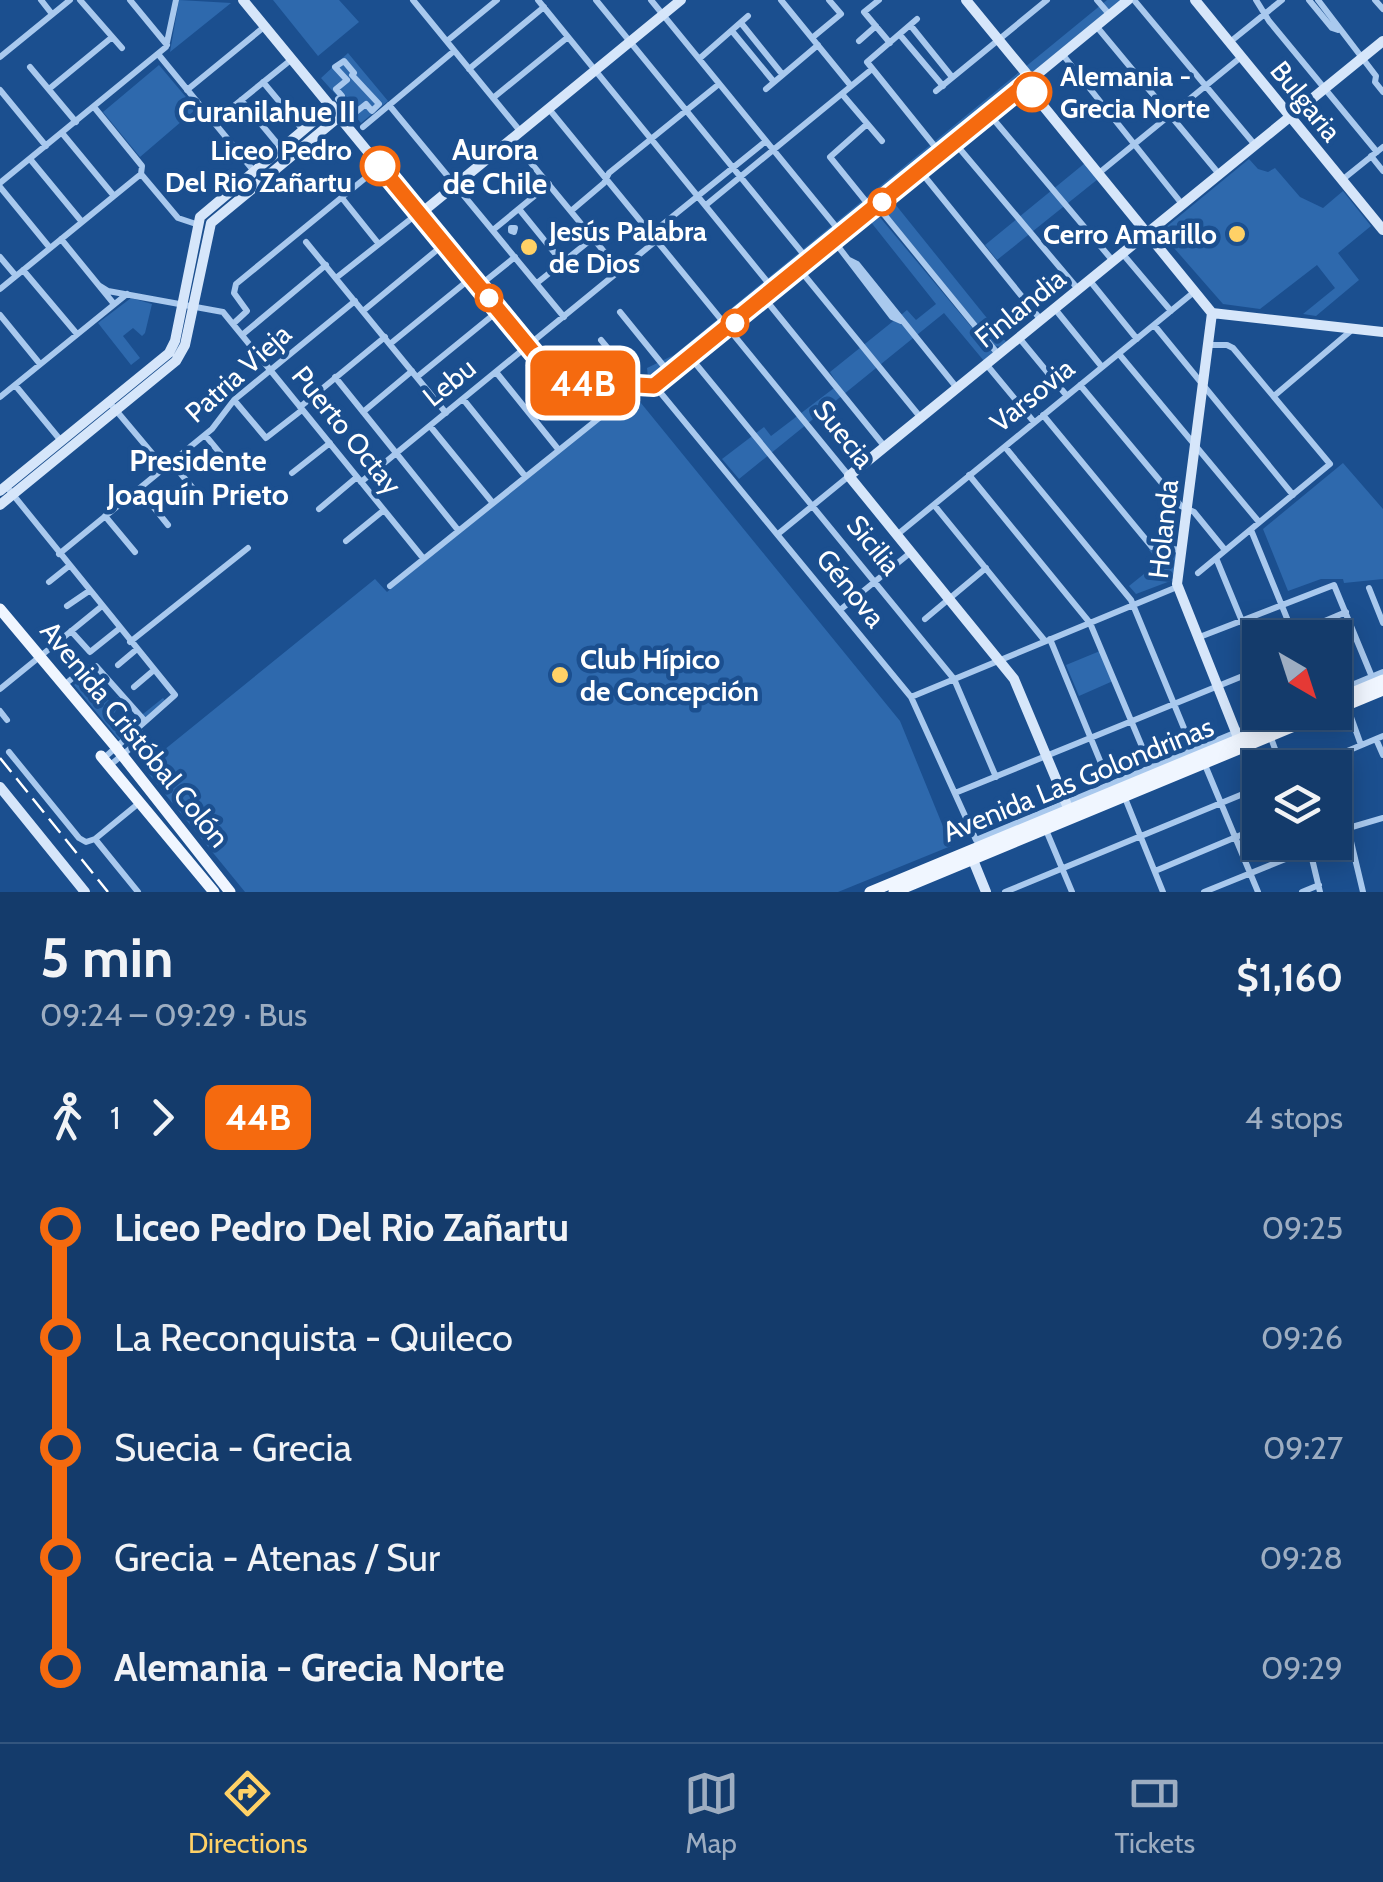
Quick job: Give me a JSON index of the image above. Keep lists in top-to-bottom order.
{
  "streets": {
    "main road": ["Avenida Cristóbal Colón", "Avenida Las Golondrinas"],
    "street": [
      "Bulgaria",
      "Finlandia",
      "Patria Vieja",
      "Lebu",
      "Varsovia",
      "Puerto Octay",
      "Suecia",
      "Holanda",
      "Sicilia",
      "Génova"
    ]
  },
  "crossings": [
    ["Bulgaria", "Finlandia"],
    ["Finlandia", "Suecia"],
    ["Finlandia", "Sicilia"],
    ["Finlandia", "Génova"],
    ["Patria Vieja", "Puerto Octay"],
    ["Lebu", "Puerto Octay"],
    ["Lebu", "Suecia"],
    ["Varsovia", "Suecia"],
    ["Suecia", "Avenida Las Golondrinas"],
    ["Holanda", "Avenida Las Golondrinas"],
    ["Génova", "Avenida Las Golondrinas"]
  ],
  "districts": ["Curanilahue II", "Aurora de Chile", "Presidente Joaquín Prieto"],
  "places": [
    "Alemania - Grecia Norte",
    "Liceo Pedro Del Rio Zañartu",
    "Cerro Amarillo",
    "Jesús Palabra de Dios",
    "Club Hípico de Concepción"
  ],
  "lines": ["bus line 44B"],
  "north": "bottom right",
  "page": {
    "on_map": "44B",
    "heading": ["5 min", "09:24 – 09:29 · Bus", "$1,160"],
    "legs": ["1", "44B", "4 stops"],
    "list": [
      {
        "name": "Liceo Pedro Del Rio Zañartu",
        "value": "09:25"
      },
      {
        "name": "La Reconquista - Quileco",
        "value": "09:26"
      },
      {
        "name": "Suecia - Grecia",
        "value": "09:27"
      },
      {
        "name": "Grecia - Atenas / Sur",
        "value": "09:28"
      },
      {
        "name": "Alemania - Grecia Norte",
        "value": "09:29"
      }
    ],
    "tabs": ["Directions", "Map", "Tickets"]
  }
}
